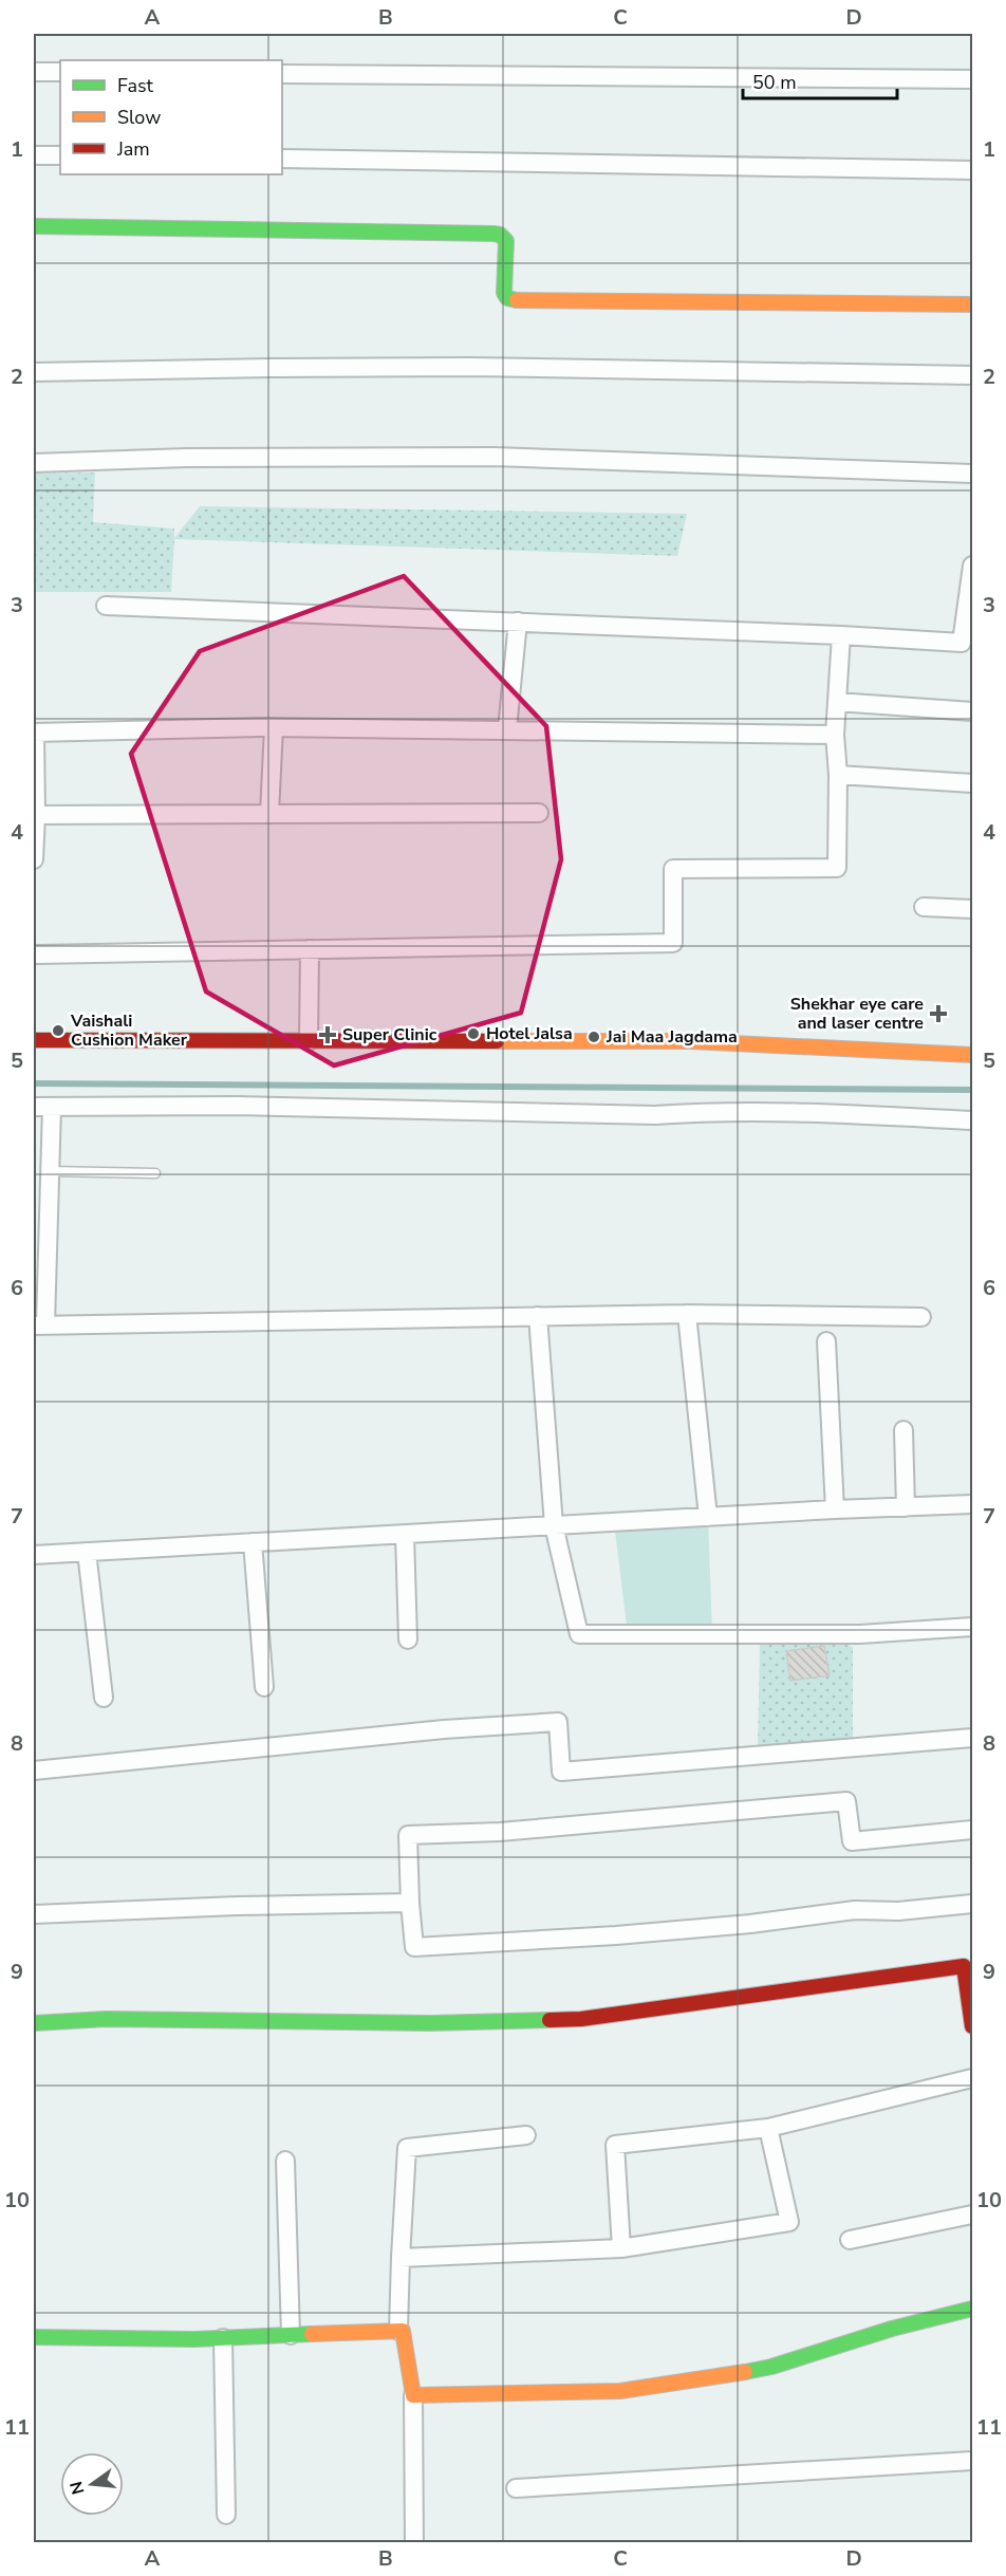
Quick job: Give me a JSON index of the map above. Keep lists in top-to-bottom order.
{
  "places": {
    "health": ["Shekhar eye care and laser centre", "Super Clinic"],
    "other": ["Vaishali Cushion Maker", "Hotel Jalsa", "Jai Maa Jagdama"]
  },
  "legend": ["Fast", "Slow", "Jam"],
  "scale_bar": "50 m",
  "north": "left",
  "grid": {
    "columns": [
      "A",
      "B",
      "C",
      "D"
    ],
    "rows": [
      "1",
      "2",
      "3",
      "4",
      "5",
      "6",
      "7",
      "8",
      "9",
      "10",
      "11"
    ]
  }
}
